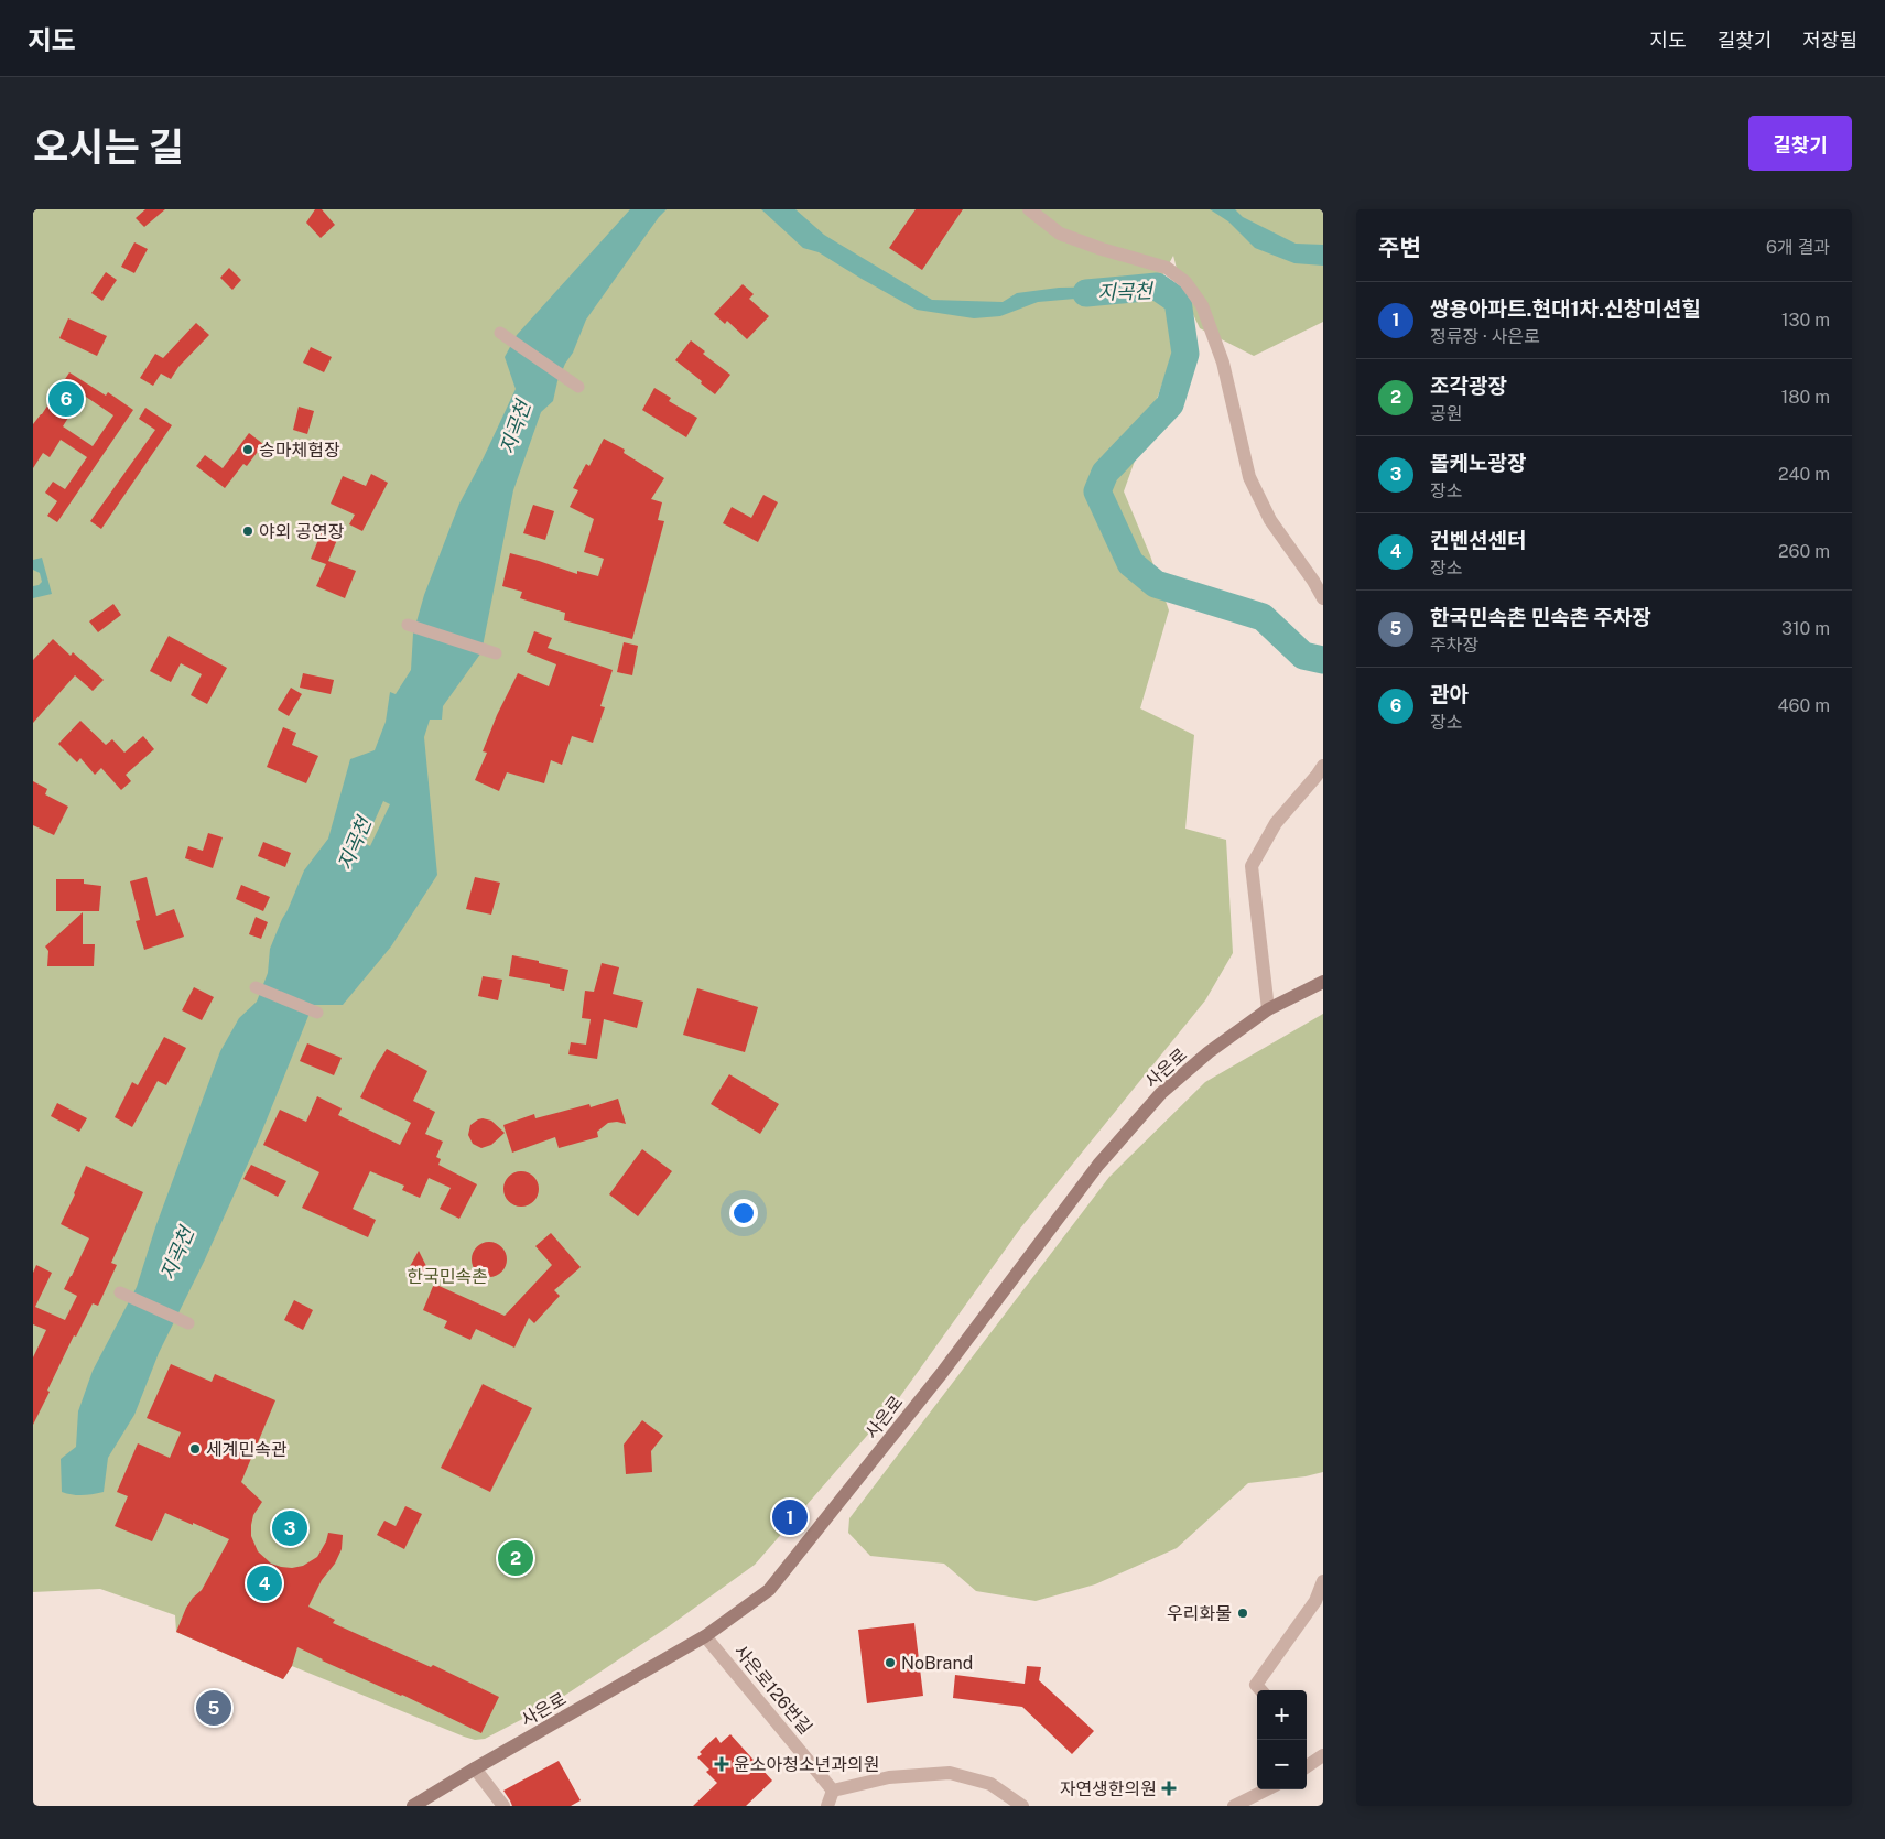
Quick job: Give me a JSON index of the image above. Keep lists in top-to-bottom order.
{
  "streets": {
    "main road": ["사은로"],
    "street": ["사은로126번길"]
  },
  "crossings": [
    ["사은로", "사은로126번길"]
  ],
  "water": ["지곡천"],
  "parks": ["한국민속촌"],
  "places": {
    "other": [
      "승마체험장",
      "야외 공연장",
      "세계민속관",
      "우리화물",
      "NoBrand"
    ],
    "health": ["윤소아청소년과의원", "자연생한의원"]
  },
  "page": {
    "header": "지도",
    "nav": ["지도", "길찾기", "저장됨"],
    "title": "오시는 길",
    "buttons": "길찾기",
    "heading": ["주변", "6개 결과"],
    "list": [
      {
        "mark": "1",
        "name": "쌍용아파트.현대1차.신창미션힐",
        "note": "정류장 · 사은로",
        "value": "130 m"
      },
      {
        "mark": "2",
        "name": "조각광장",
        "note": "공원",
        "value": "180 m"
      },
      {
        "mark": "3",
        "name": "볼케노광장",
        "note": "장소",
        "value": "240 m"
      },
      {
        "mark": "4",
        "name": "컨벤션센터",
        "note": "장소",
        "value": "260 m"
      },
      {
        "mark": "5",
        "name": "한국민속촌 민속촌 주차장",
        "note": "주차장",
        "value": "310 m"
      },
      {
        "mark": "6",
        "name": "관아",
        "note": "장소",
        "value": "460 m"
      }
    ],
    "pins": [
      "6",
      "1",
      "3",
      "2",
      "4",
      "5"
    ],
    "map_buttons": ["+", "−"]
  }
}
